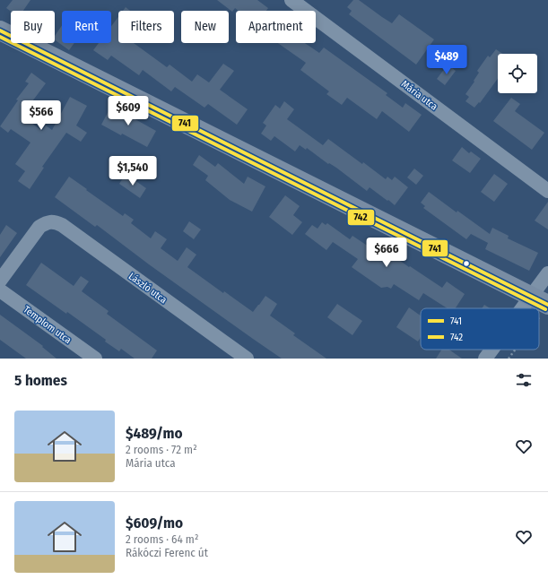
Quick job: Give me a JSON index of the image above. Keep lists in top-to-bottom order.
{
  "streets": {
    "street": ["Mária utca", "László utca", "Templom utca"]
  },
  "lines": ["transit line 741", "transit line 742"],
  "legend": ["741", "742"],
  "page": {
    "chip": [
      "Buy",
      "Rent",
      "Filters",
      "New",
      "Apartment"
    ],
    "price": [
      "$489",
      "$609",
      "$566",
      "$1,540",
      "$666"
    ],
    "heading": "5 homes",
    "list": [
      {
        "name": "$489/mo",
        "note": "2 rooms · 72 m² · Mária utca"
      },
      {
        "name": "$609/mo",
        "note": "2 rooms · 64 m² · Rákóczi Ferenc út"
      }
    ]
  }
}
